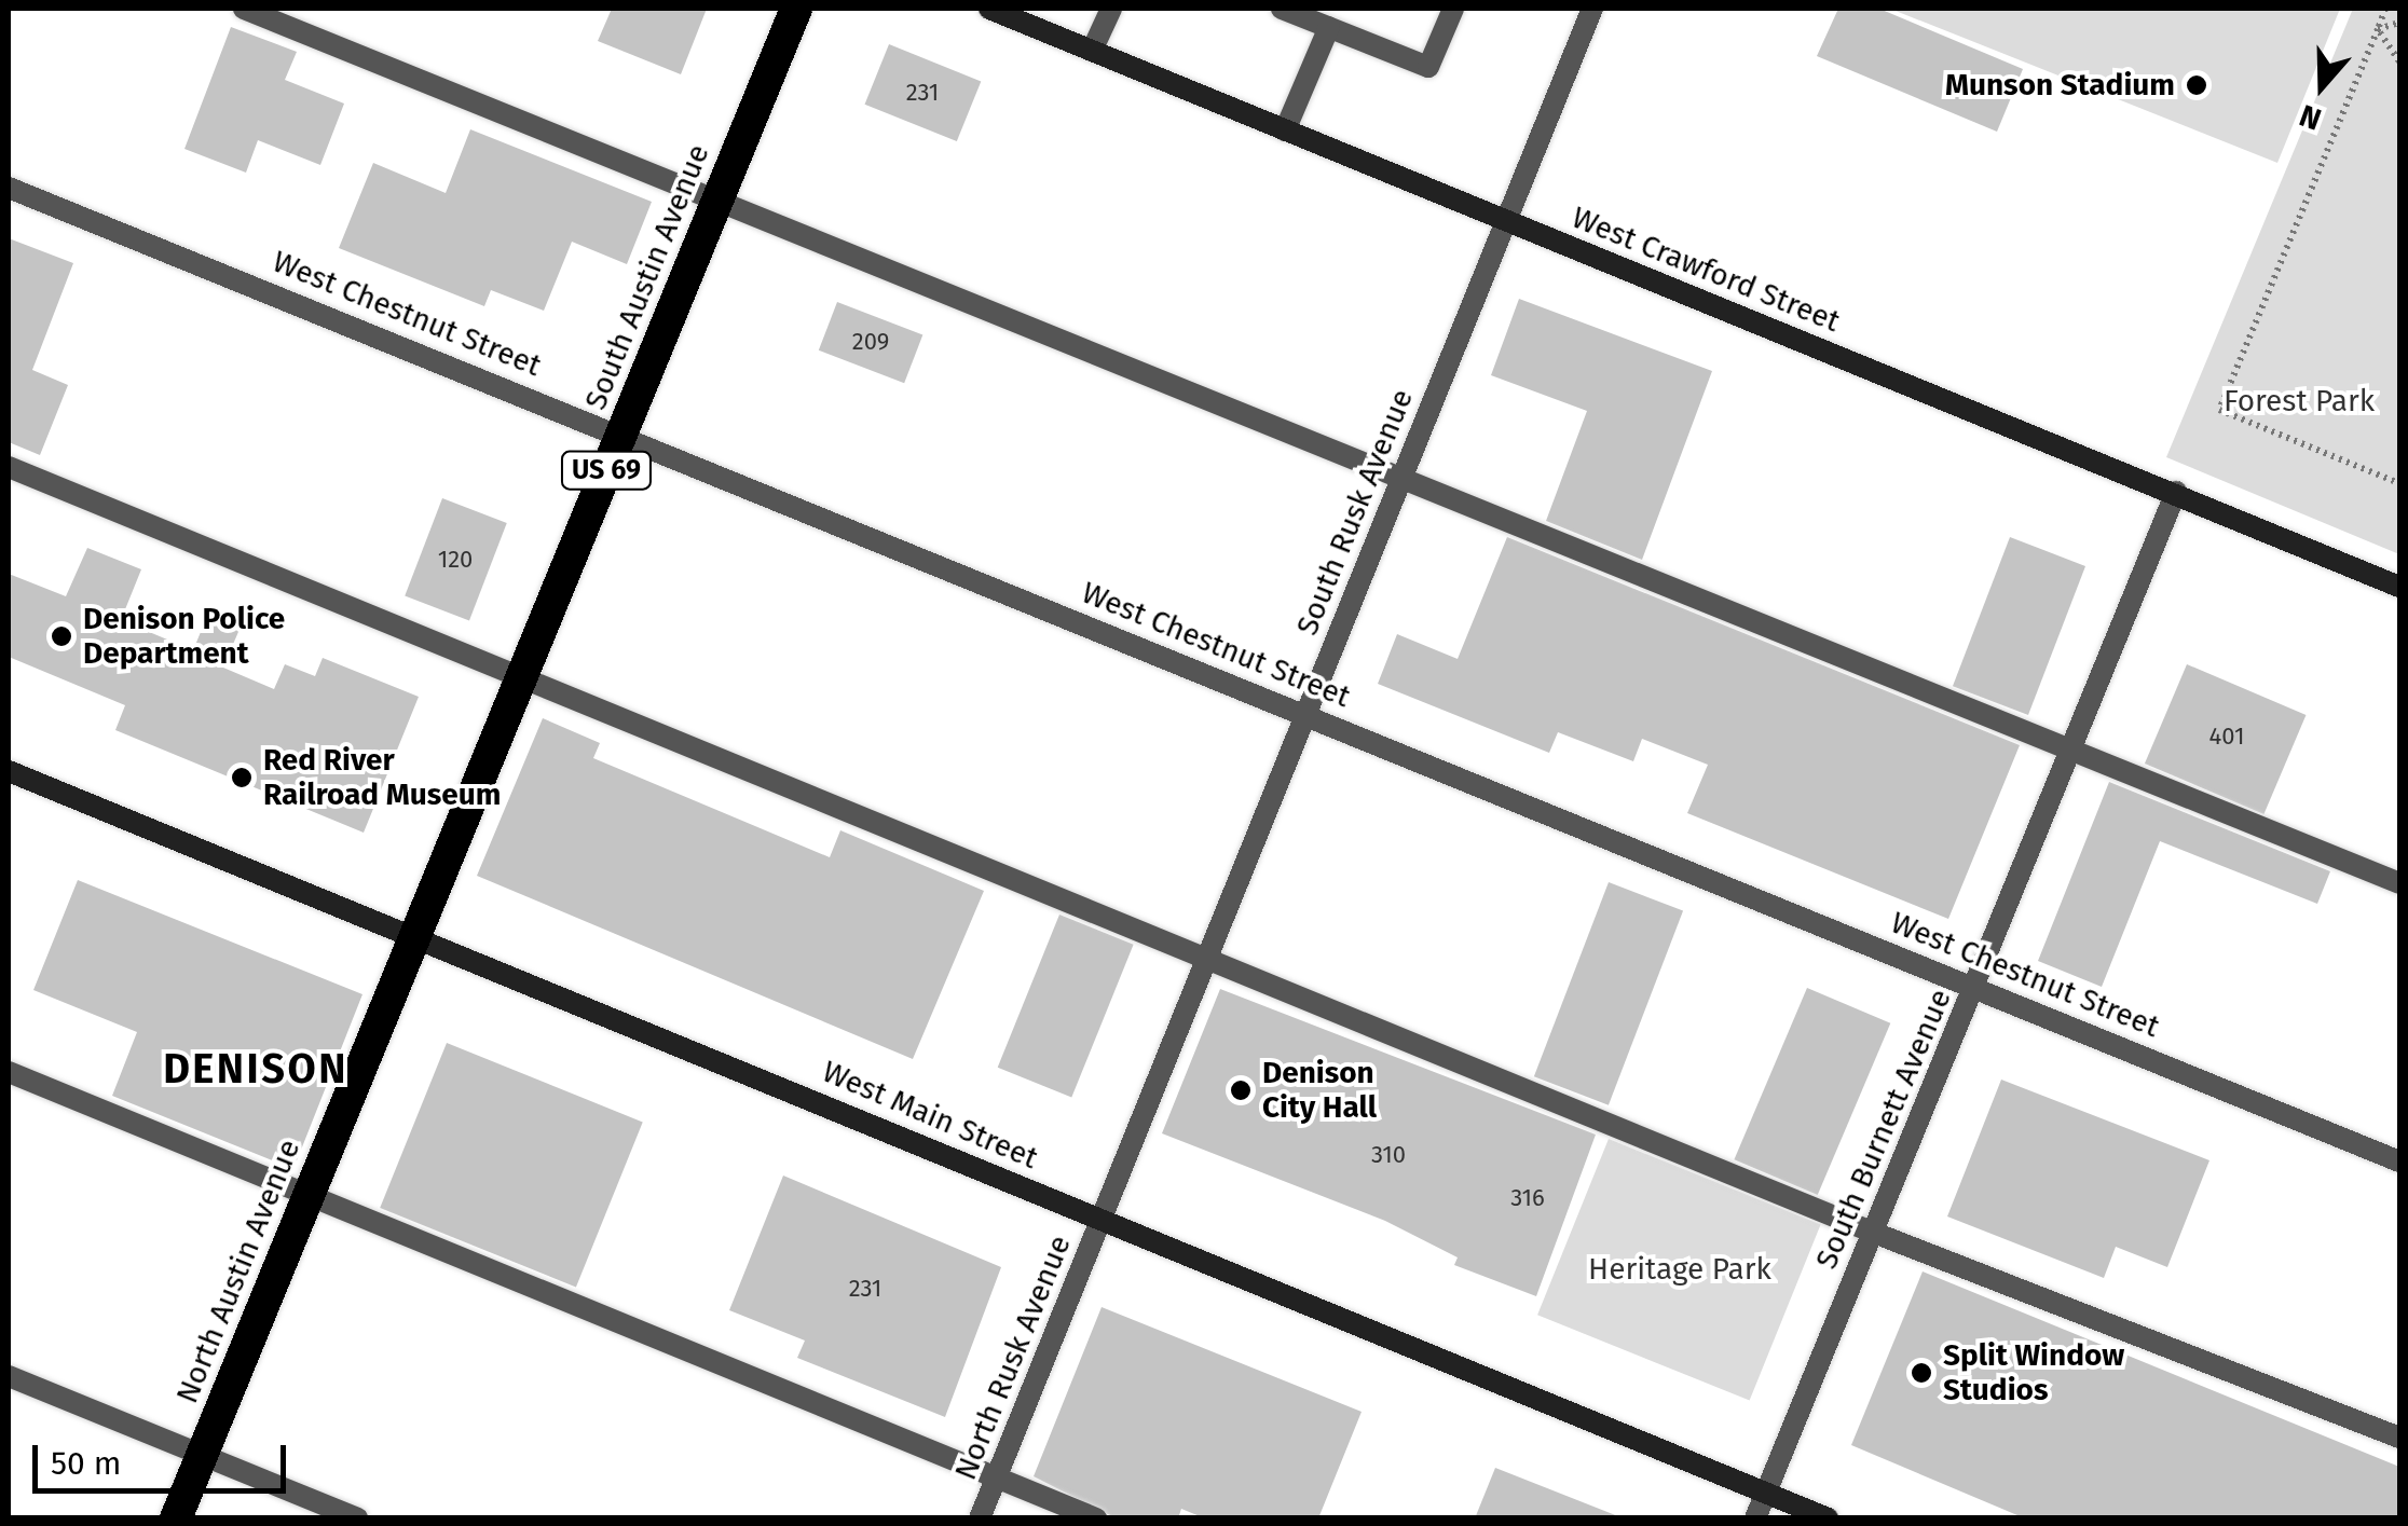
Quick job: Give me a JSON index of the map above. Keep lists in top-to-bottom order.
{
  "streets": {
    "highway": ["South Austin Avenue", "US 69", "North Austin Avenue"],
    "main road": ["West Crawford Street", "West Main Street"],
    "street": [
      "West Chestnut Street",
      "South Rusk Avenue",
      "South Burnett Avenue",
      "North Rusk Avenue"
    ]
  },
  "crossings": [
    ["West Crawford Street", "South Rusk Avenue"],
    ["West Crawford Street", "South Burnett Avenue"],
    ["South Austin Avenue", "West Chestnut Street"],
    ["South Austin Avenue", "West Main Street"],
    ["South Austin Avenue", "North Austin Avenue"],
    ["West Chestnut Street", "South Rusk Avenue"],
    ["West Chestnut Street", "South Burnett Avenue"],
    ["South Rusk Avenue", "West Main Street"],
    ["South Rusk Avenue", "North Rusk Avenue"],
    ["West Main Street", "South Burnett Avenue"],
    ["West Main Street", "North Austin Avenue"],
    ["West Main Street", "North Rusk Avenue"]
  ],
  "districts": ["DENISON"],
  "parks": ["Forest Park", "Heritage Park"],
  "places": [
    "Munson Stadium",
    "Denison Police Department",
    "Red River Railroad Museum",
    "Denison City Hall",
    "Split Window Studios"
  ],
  "house_numbers": [
    "231",
    "209",
    "120",
    "401",
    "310",
    "316",
    "231"
  ],
  "scale_bar": "50 m",
  "north": "bottom"
}
